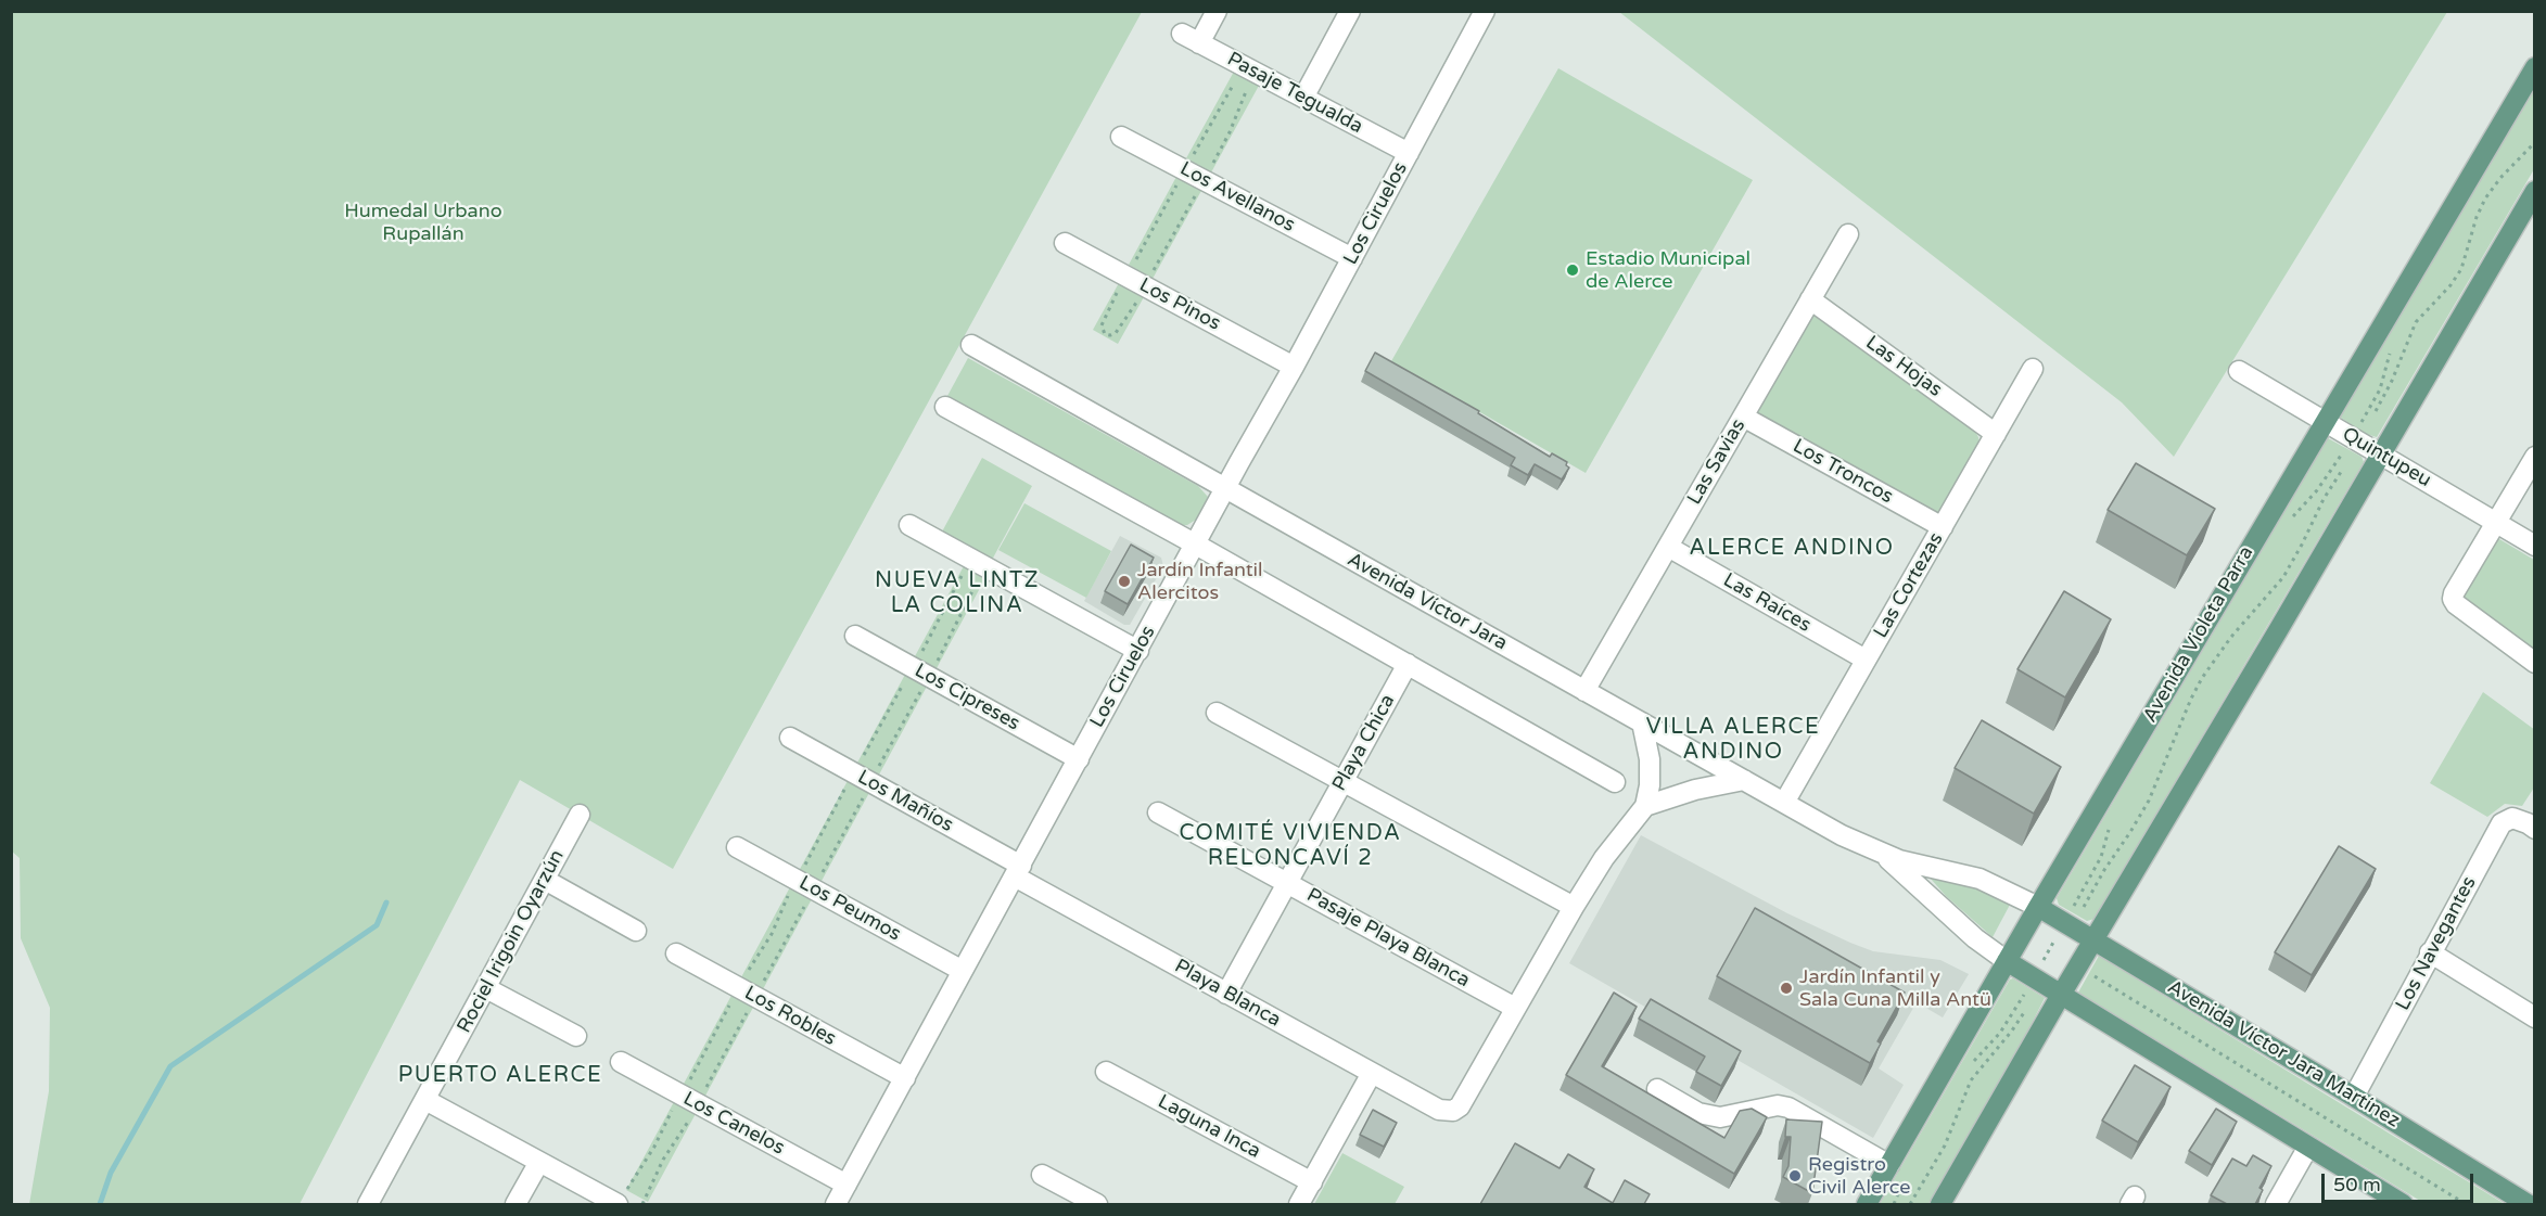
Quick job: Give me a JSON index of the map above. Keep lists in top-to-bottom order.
{
  "streets": {
    "main road": ["Avenida Violeta Parra", "Avenida Víctor Jara Martínez"],
    "street": [
      "Pasaje Tegualda",
      "Los Avellanos",
      "Los Ciruelos",
      "Los Pinos",
      "Las Hojas",
      "Quintupeu",
      "Las Savias",
      "Los Troncos",
      "Las Cortezas",
      "Avenida Víctor Jara",
      "Las Raíces",
      "Los Cipreses",
      "Playa Chica",
      "Los Mañíos",
      "Los Peumos",
      "Pasaje Playa Blanca",
      "Rociel Irigoin Oyarzún",
      "Los Navegantes",
      "Playa Blanca",
      "Los Robles",
      "Los Canelos",
      "Laguna Inca"
    ]
  },
  "crossings": [
    ["Pasaje Tegualda", "Los Ciruelos"],
    ["Los Avellanos", "Los Ciruelos"],
    ["Los Ciruelos", "Los Pinos"],
    ["Los Ciruelos", "Avenida Víctor Jara"],
    ["Los Ciruelos", "Los Cipreses"],
    ["Los Ciruelos", "Los Mañíos"],
    ["Los Ciruelos", "Los Peumos"],
    ["Los Ciruelos", "Playa Blanca"],
    ["Los Ciruelos", "Los Robles"],
    ["Los Ciruelos", "Los Canelos"],
    ["Las Hojas", "Las Savias"],
    ["Las Hojas", "Las Cortezas"],
    ["Quintupeu", "Avenida Violeta Parra"],
    ["Las Savias", "Los Troncos"],
    ["Las Savias", "Avenida Víctor Jara"],
    ["Las Savias", "Las Raíces"],
    ["Los Troncos", "Las Cortezas"],
    ["Las Cortezas", "Avenida Víctor Jara"],
    ["Las Cortezas", "Las Raíces"],
    ["Avenida Víctor Jara", "Avenida Violeta Parra"],
    ["Avenida Víctor Jara", "Avenida Víctor Jara Martínez"],
    ["Avenida Violeta Parra", "Avenida Víctor Jara Martínez"],
    ["Playa Chica", "Pasaje Playa Blanca"],
    ["Playa Chica", "Playa Blanca"],
    ["Los Mañíos", "Playa Blanca"],
    ["Pasaje Playa Blanca", "Playa Blanca"],
    ["Los Navegantes", "Avenida Víctor Jara Martínez"]
  ],
  "districts": [
    "ALERCE ANDINO",
    "NUEVA LINTZ LA COLINA",
    "VILLA ALERCE ANDINO",
    "COMITÉ VIVIENDA RELONCAVÍ 2",
    "PUERTO ALERCE"
  ],
  "parks": ["Humedal Urbano Rupallán"],
  "places": [
    "Estadio Municipal de Alerce",
    "Jardín Infantil Alercitos",
    "Jardín Infantil y Sala Cuna Milla Antü",
    "Registro Civil Alerce"
  ],
  "scale_bar": "50 m"
}
